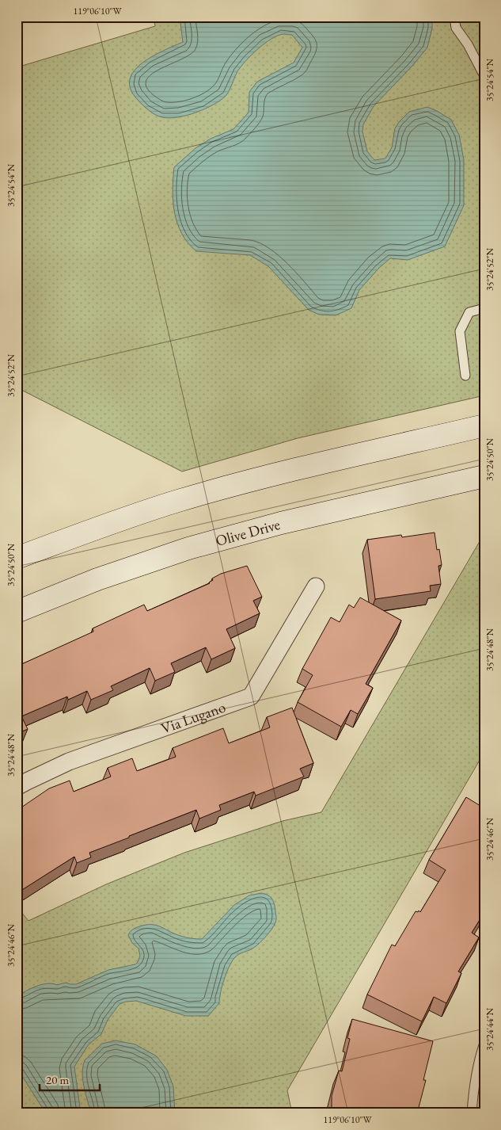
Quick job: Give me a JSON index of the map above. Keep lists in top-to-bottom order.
{
  "streets": {
    "main road": ["Olive Drive"],
    "street": ["Via Lugano"]
  },
  "scale_bar": "20 m",
  "coordinates": [
    "119°06'10\"W",
    "35°24'54\"N",
    "35°24'52\"N",
    "35°24'50\"N",
    "35°24'48\"N",
    "35°24'46\"N",
    "35°24'44\"N"
  ]
}
